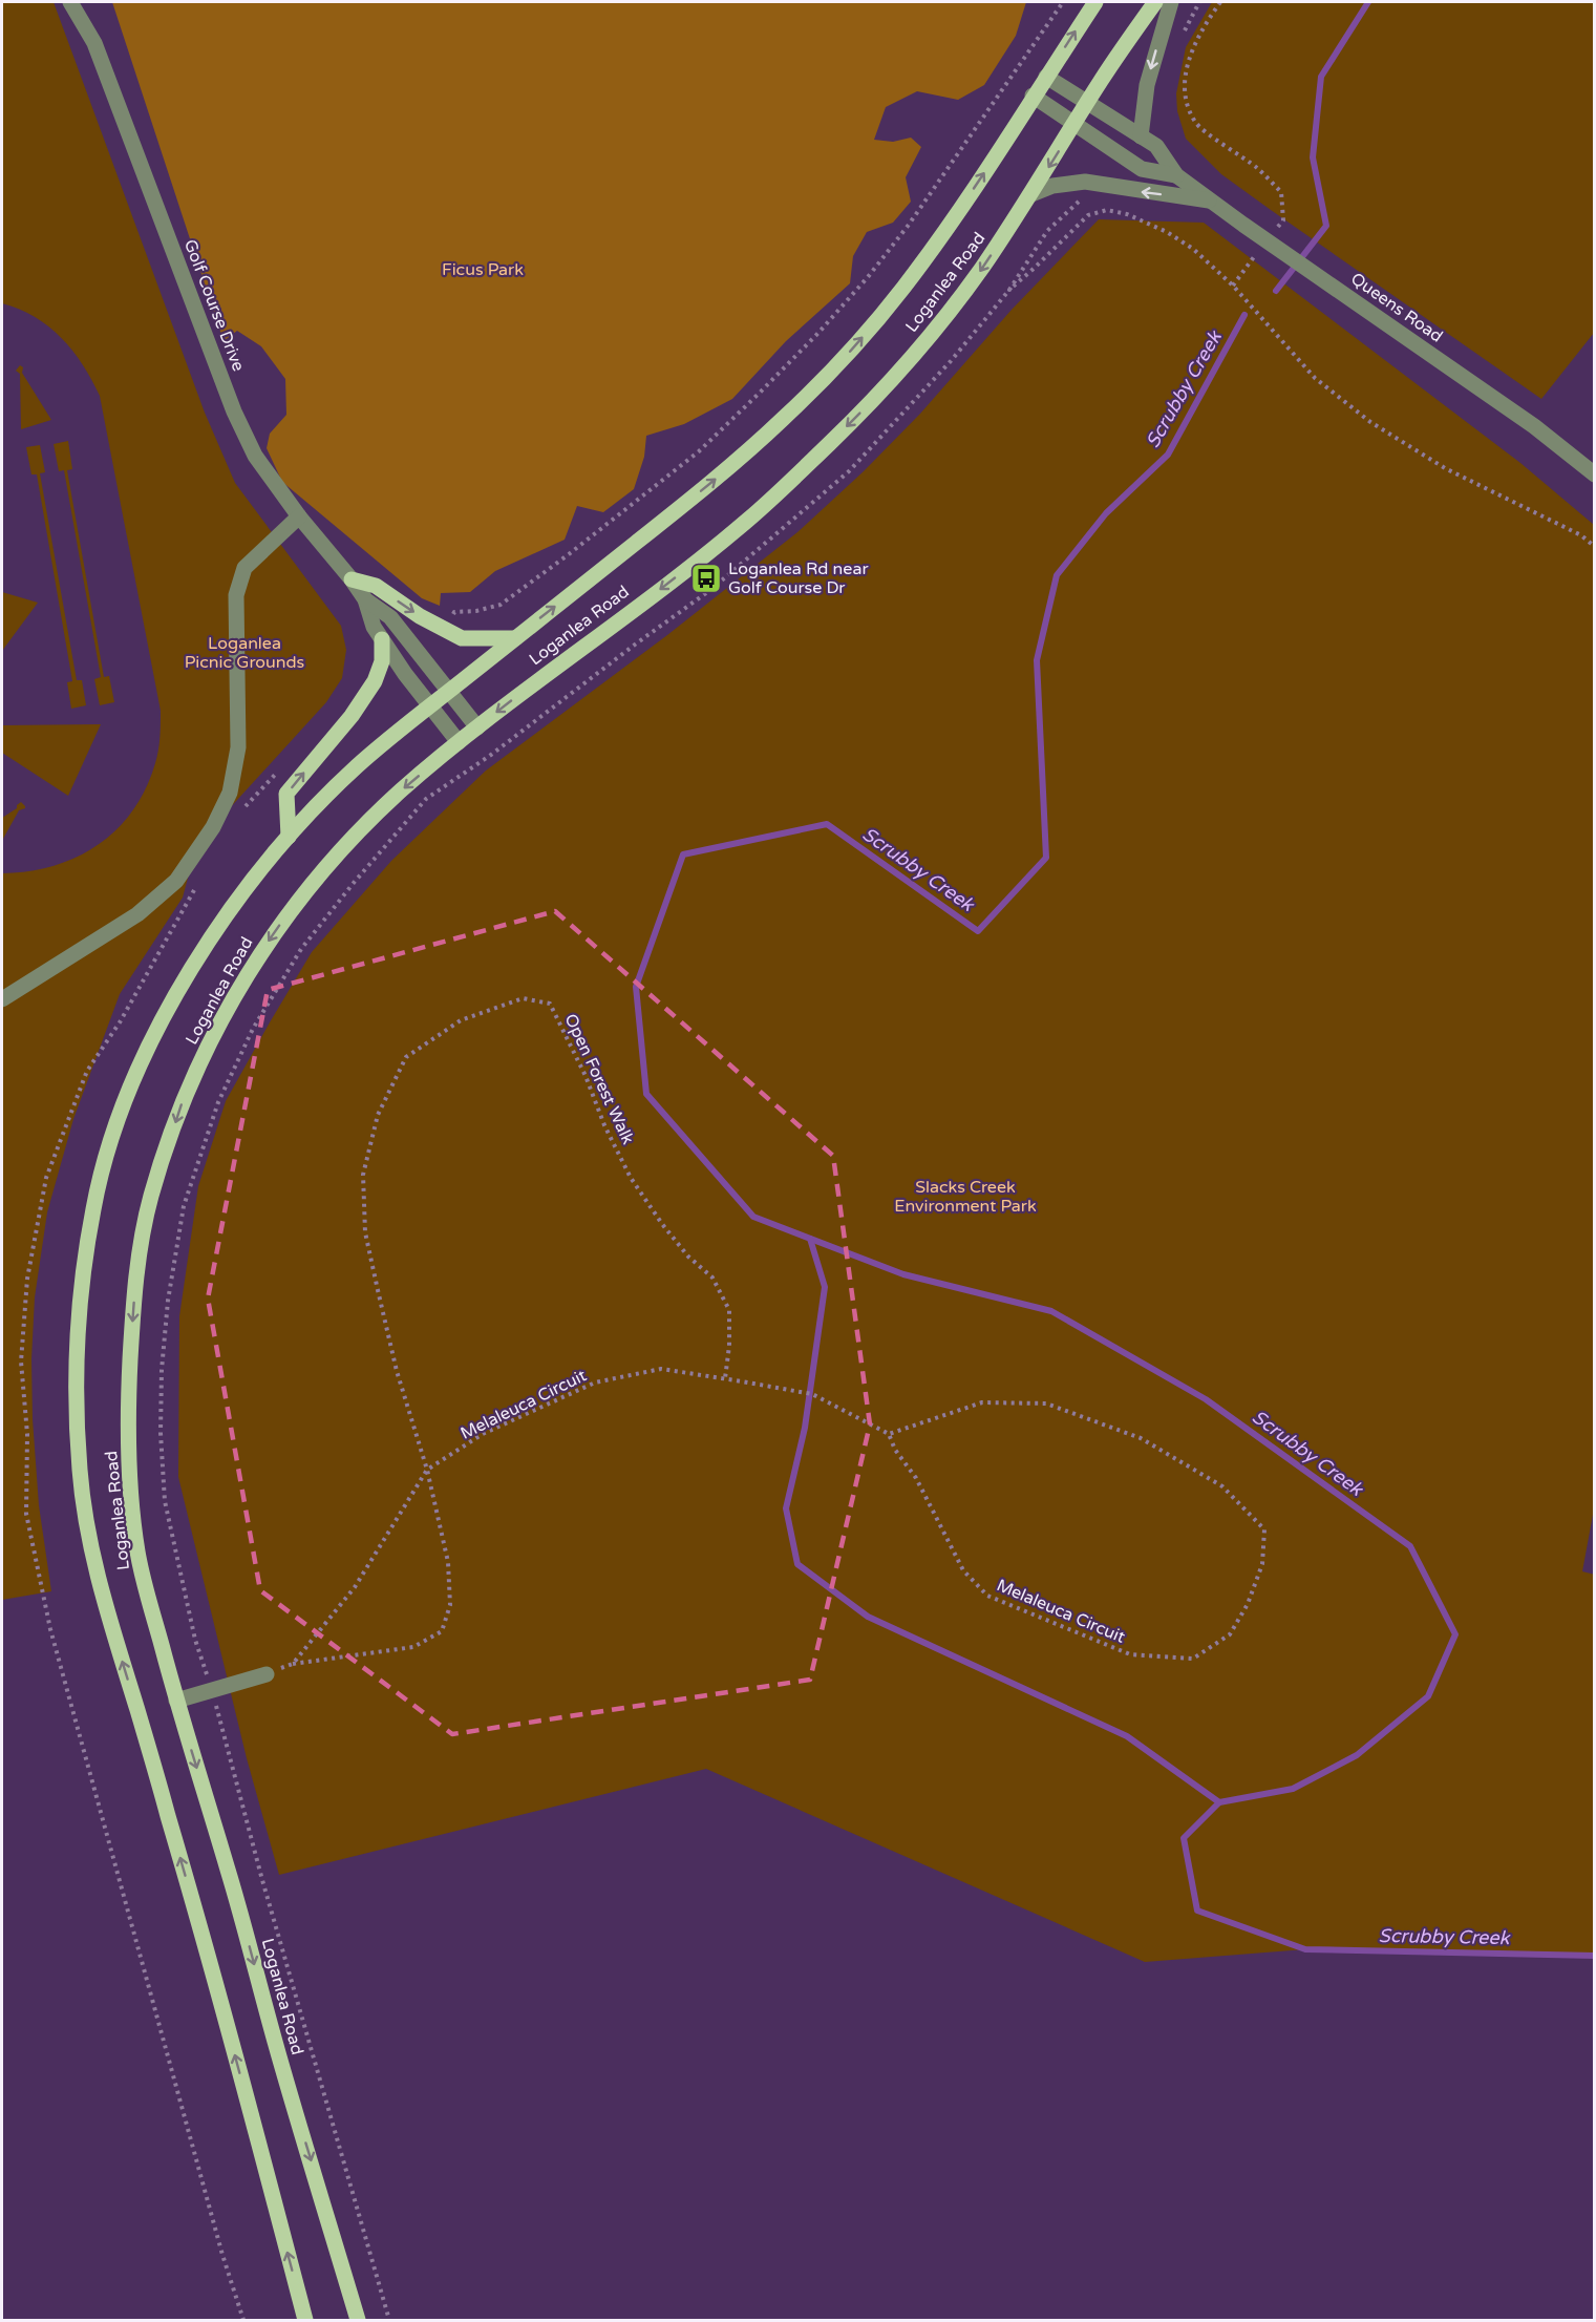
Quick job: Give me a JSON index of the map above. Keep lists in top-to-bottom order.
{
  "streets": {
    "main road": ["Loganlea Road"],
    "street": ["Golf Course Drive", "Queens Road"],
    "path": ["Open Forest Walk", "Melaleuca Circuit"]
  },
  "crossings": [
    ["Loganlea Road", "Golf Course Drive"],
    ["Loganlea Road", "Queens Road"],
    ["Open Forest Walk", "Melaleuca Circuit"]
  ],
  "water": ["Scrubby Creek"],
  "parks": ["Ficus Park", "Loganlea Picnic Grounds", "Slacks Creek Environment Park"],
  "places": {
    "bus stop": ["Loganlea Rd near Golf Course Dr"]
  }
}
